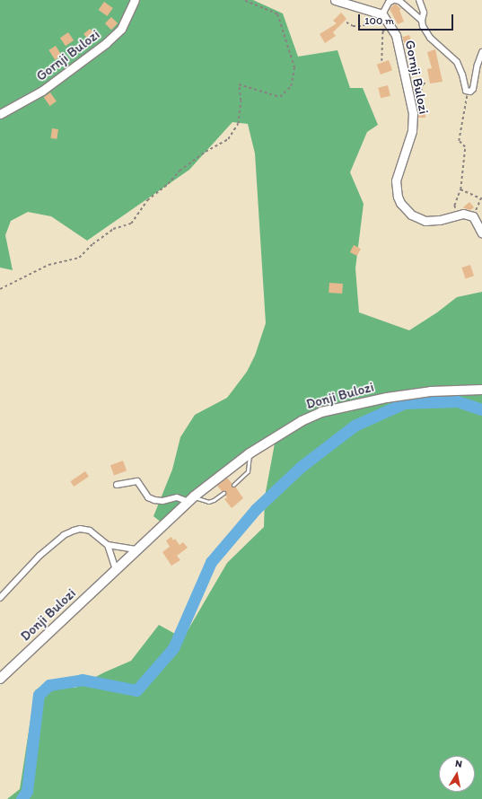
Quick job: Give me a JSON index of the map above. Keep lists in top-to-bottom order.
{
  "streets": {
    "main road": ["Donji Bulozi"],
    "street": ["Gornji Bulozi"]
  },
  "scale_bar": "100 m",
  "north": "top"
}
